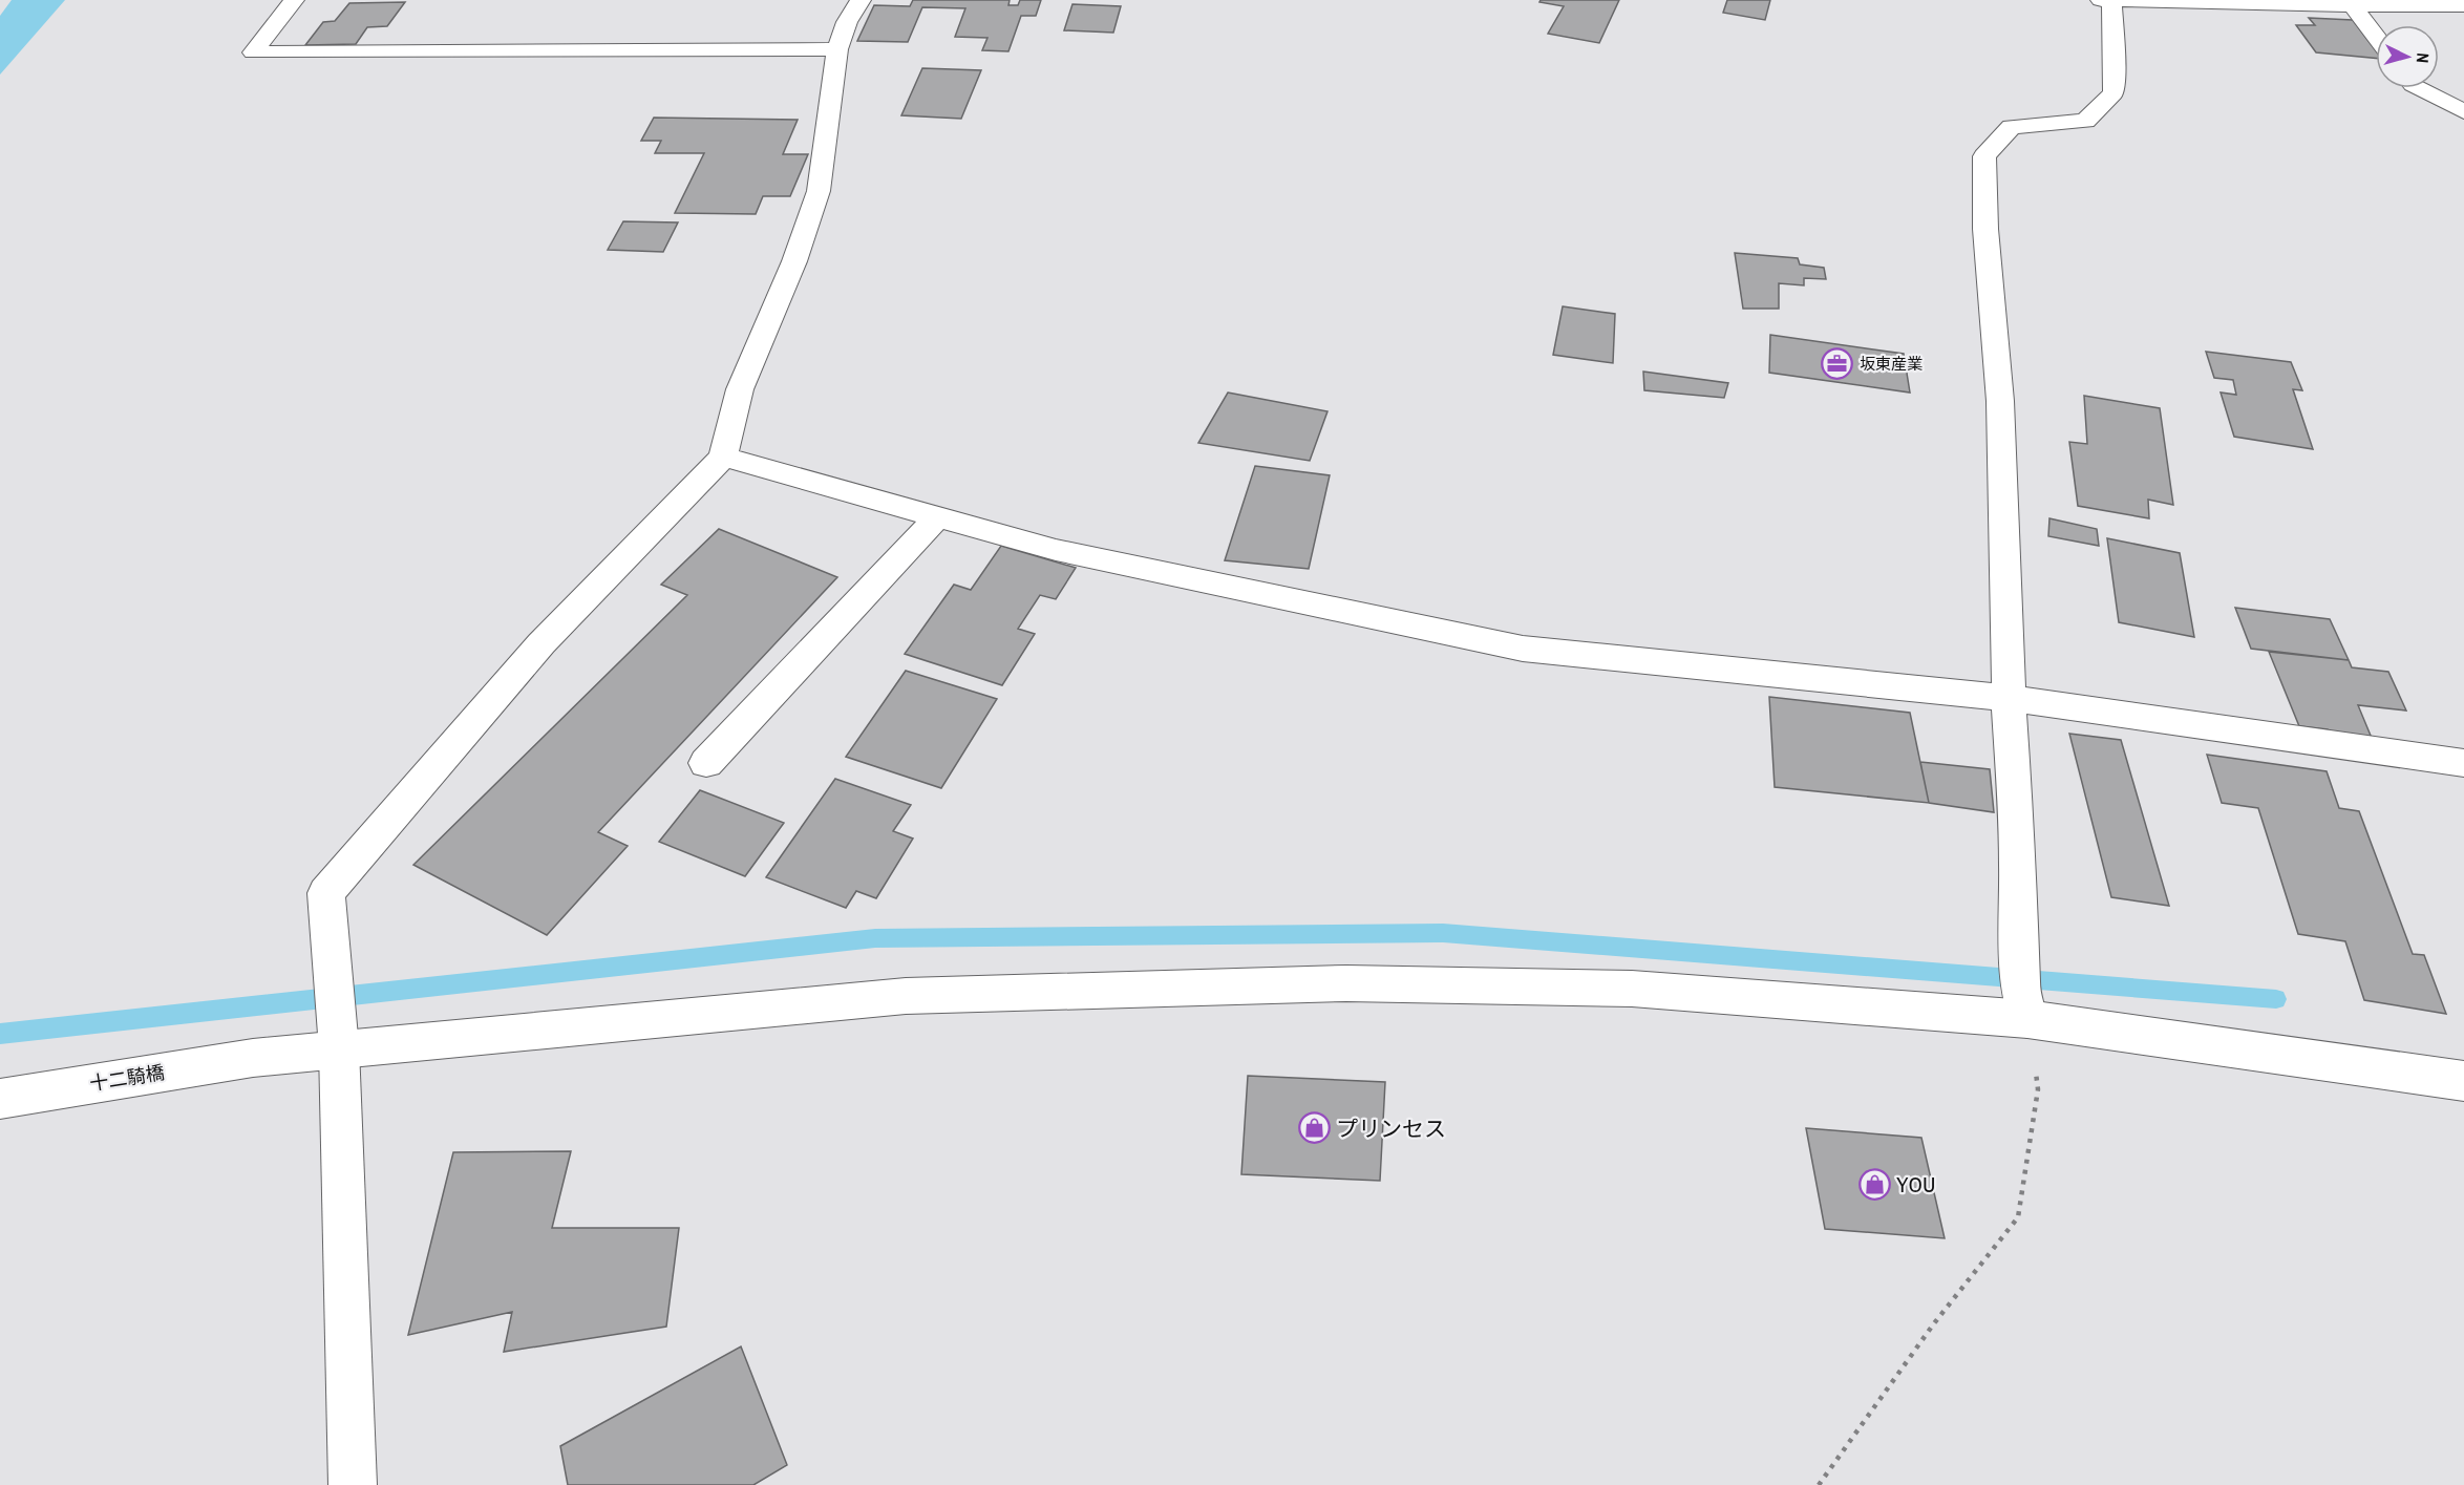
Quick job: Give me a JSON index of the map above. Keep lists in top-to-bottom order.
{
  "streets": {
    "street": ["十二騎橋"]
  },
  "places": {
    "office": ["坂東産業"],
    "shop": ["プリンセス", "YOU"]
  },
  "north": "right"
}
